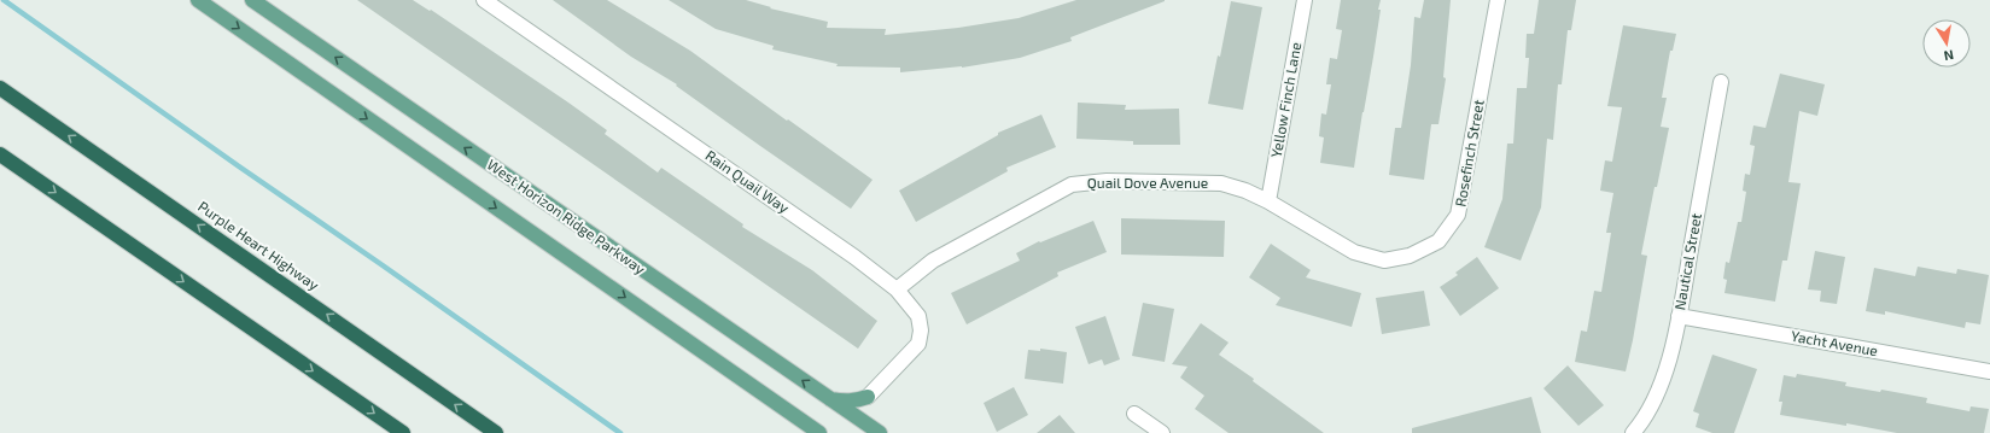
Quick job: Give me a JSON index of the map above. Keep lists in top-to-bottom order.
{
  "streets": {
    "highway": ["Purple Heart Highway"],
    "main road": ["West Horizon Ridge Parkway"],
    "street": [
      "Yellow Finch Lane",
      "Rosefinch Street",
      "Rain Quail Way",
      "Quail Dove Avenue",
      "Nautical Street",
      "Yacht Avenue"
    ]
  },
  "crossings": [
    ["Yellow Finch Lane", "Quail Dove Avenue"],
    ["Rosefinch Street", "Quail Dove Avenue"],
    ["Rain Quail Way", "Quail Dove Avenue"],
    ["Nautical Street", "Yacht Avenue"]
  ],
  "north": "bottom"
}
